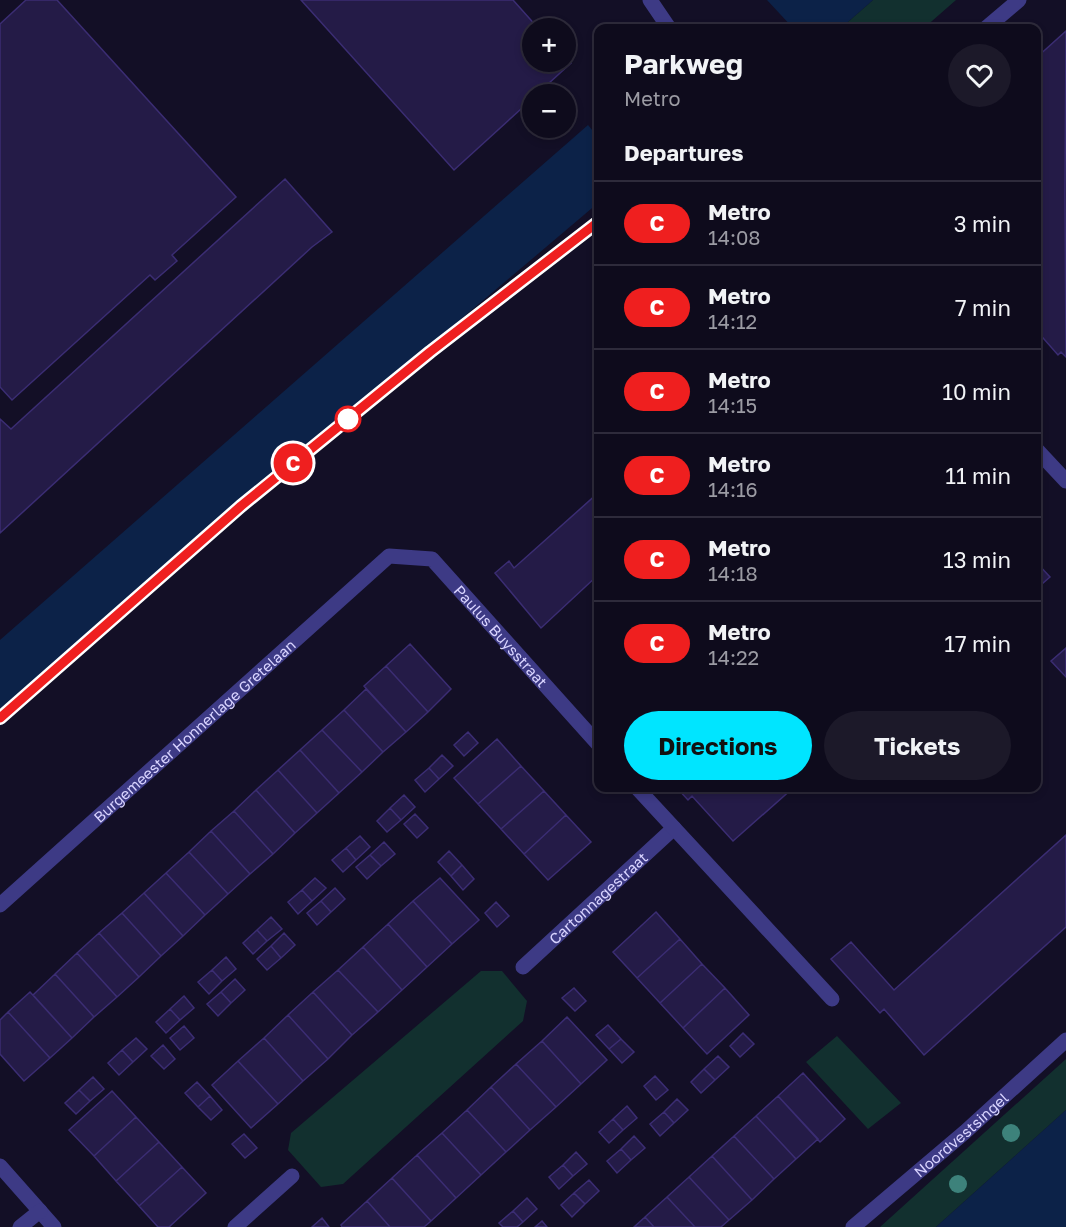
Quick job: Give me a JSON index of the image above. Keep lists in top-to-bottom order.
{
  "streets": {
    "street": [
      "Paulus Buysstraat",
      "Burgemeester Honnerlage Gretelaan",
      "Cartonnagestraat",
      "Noordvestsingel"
    ]
  },
  "crossings": [
    ["Paulus Buysstraat", "Burgemeester Honnerlage Gretelaan"]
  ],
  "lines": ["metro line C"],
  "page": {
    "on_map": "C",
    "map_buttons": ["+", "−"],
    "heading": [
      ["Parkweg", "Metro"],
      "Departures"
    ],
    "list": [
      {
        "mark": "C",
        "name": "Metro",
        "note": "14:08",
        "value": "3 min"
      },
      {
        "mark": "C",
        "name": "Metro",
        "note": "14:12",
        "value": "7 min"
      },
      {
        "mark": "C",
        "name": "Metro",
        "note": "14:15",
        "value": "10 min"
      },
      {
        "mark": "C",
        "name": "Metro",
        "note": "14:16",
        "value": "11 min"
      },
      {
        "mark": "C",
        "name": "Metro",
        "note": "14:18",
        "value": "13 min"
      },
      {
        "mark": "C",
        "name": "Metro",
        "note": "14:22",
        "value": "17 min"
      }
    ],
    "buttons": ["Directions", "Tickets"]
  }
}
